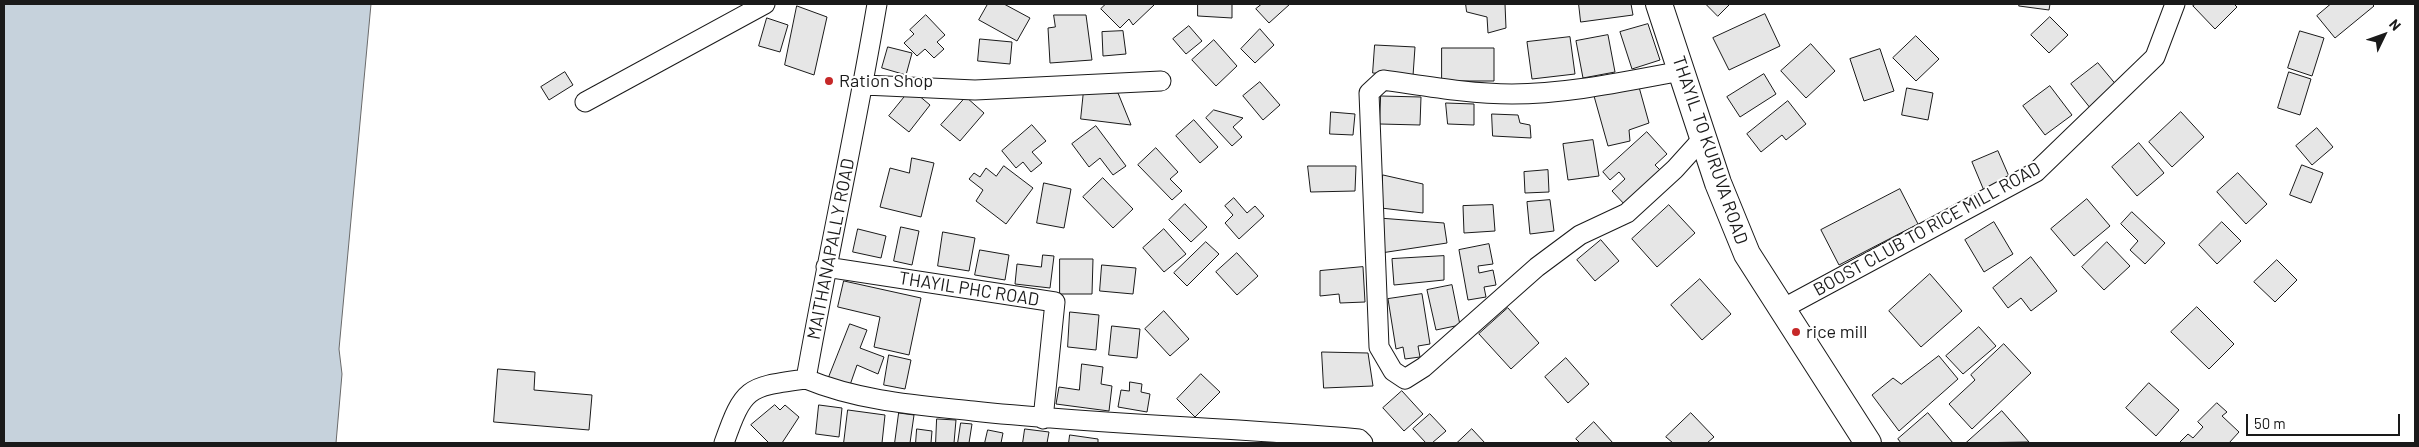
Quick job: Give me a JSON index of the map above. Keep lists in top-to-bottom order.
{
  "streets": {
    "main road": ["THAYIL TO KURUVA ROAD"],
    "street": ["BOOST CLUB TO RICE MILL ROAD", "MAITHANAPALLY ROAD", "THAYIL PHC ROAD"]
  },
  "crossings": [
    ["THAYIL TO KURUVA ROAD", "BOOST CLUB TO RICE MILL ROAD"],
    ["MAITHANAPALLY ROAD", "THAYIL PHC ROAD"]
  ],
  "places": ["Ration Shop", "rice mill"],
  "scale_bar": "50 m",
  "north": "top right"
}
